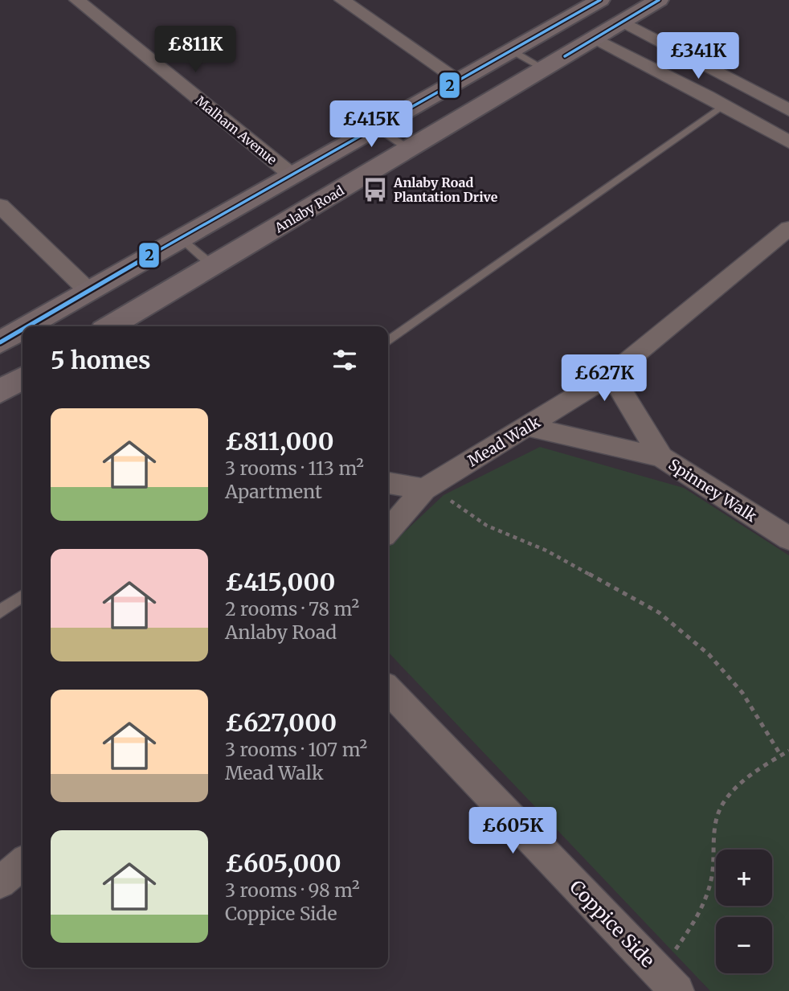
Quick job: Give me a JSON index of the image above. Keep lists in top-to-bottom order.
{
  "streets": {
    "main road": ["Anlaby Road"],
    "street": [
      "Malham Avenue",
      "Mead Walk",
      "Spinney Walk",
      "Coppice Side"
    ]
  },
  "crossings": [
    ["Mead Walk", "Spinney Walk"]
  ],
  "places": {
    "bus stop": ["Anlaby Road Plantation Drive"]
  },
  "lines": ["transit line 2"],
  "page": {
    "price": [
      "£811K",
      "£341K",
      "£415K",
      "£627K",
      "£605K"
    ],
    "heading": "5 homes",
    "list": [
      {
        "name": "£811,000",
        "note": "3 rooms · 113 m² · Apartment"
      },
      {
        "name": "£415,000",
        "note": "2 rooms · 78 m² · Anlaby Road"
      },
      {
        "name": "£627,000",
        "note": "3 rooms · 107 m² · Mead Walk"
      },
      {
        "name": "£605,000",
        "note": "3 rooms · 98 m² · Coppice Side"
      }
    ],
    "map_buttons": ["+", "−"]
  }
}
